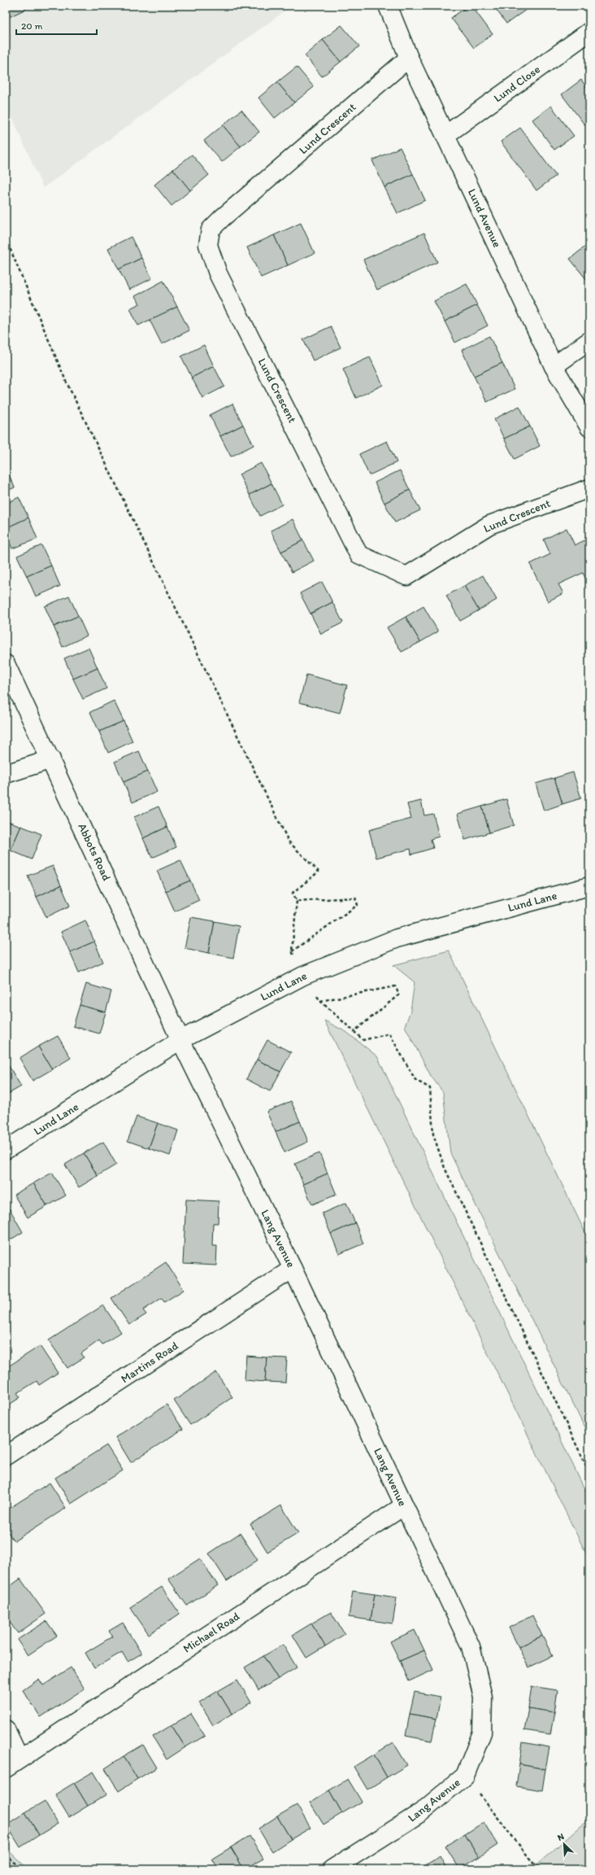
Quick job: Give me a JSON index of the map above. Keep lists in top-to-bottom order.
{
  "streets": {
    "street": [
      "Lund Close",
      "Lund Crescent",
      "Lund Avenue",
      "Abbots Road",
      "Lund Lane",
      "Lang Avenue",
      "Martins Road",
      "Michael Road"
    ]
  },
  "crossings": [
    ["Lund Close", "Lund Avenue"],
    ["Lund Crescent", "Lund Avenue"],
    ["Abbots Road", "Lund Lane"],
    ["Abbots Road", "Lang Avenue"],
    ["Lund Lane", "Lang Avenue"],
    ["Lang Avenue", "Martins Road"],
    ["Lang Avenue", "Michael Road"]
  ],
  "scale_bar": "20 m",
  "north": "top left"
}
